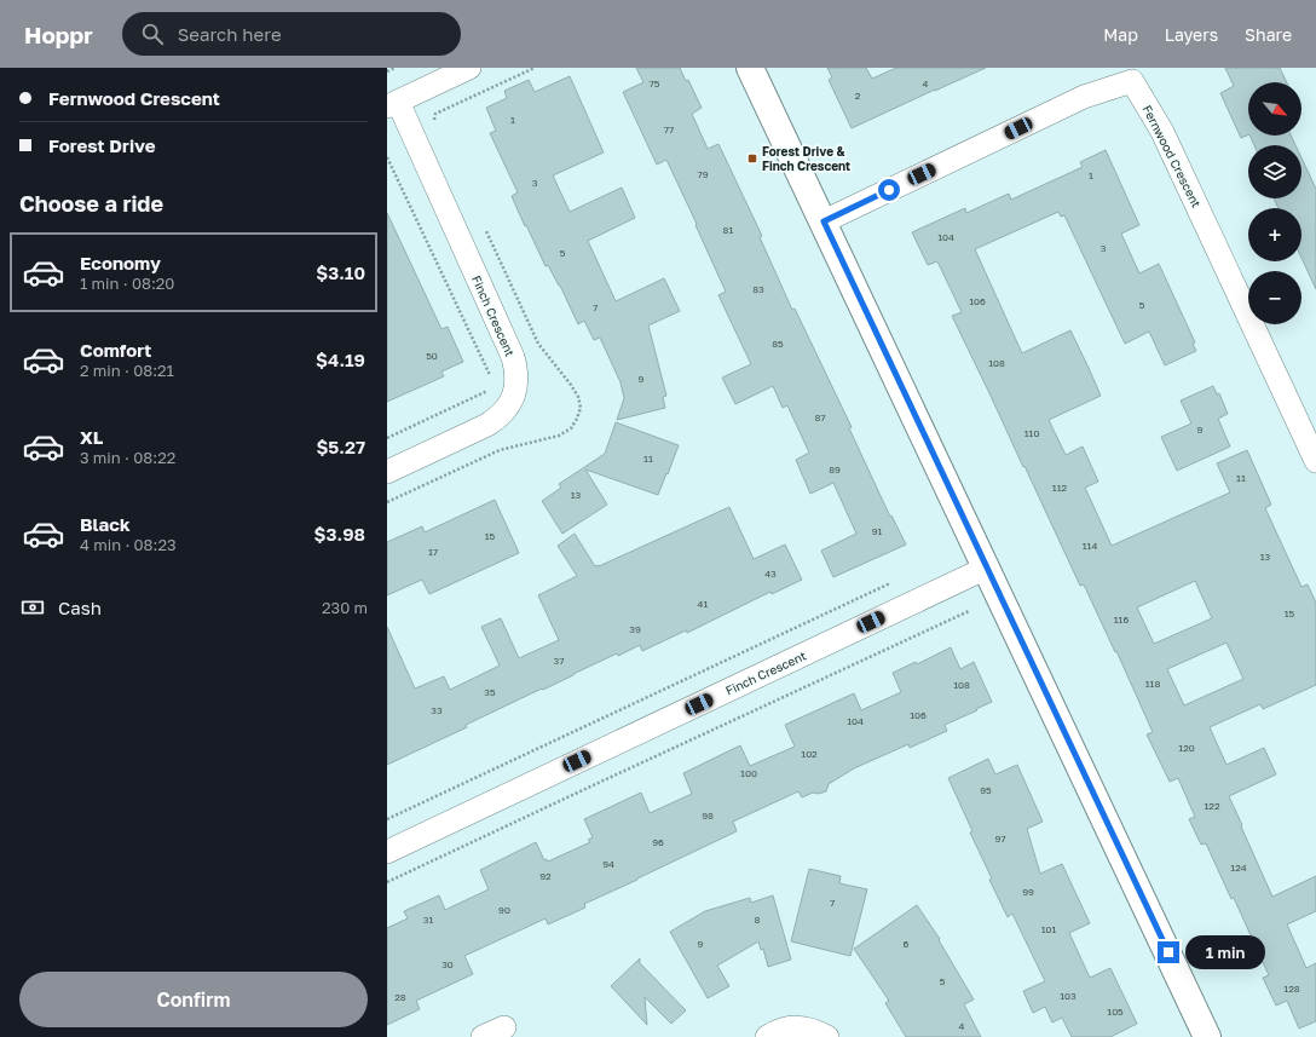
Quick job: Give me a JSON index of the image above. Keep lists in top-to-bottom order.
{
  "streets": {
    "street": ["Fernwood Crescent", "Finch Crescent"]
  },
  "places": {
    "transit": ["Forest Drive & Finch Crescent"]
  },
  "house_numbers": [
    "75",
    "4",
    "2",
    "1",
    "77",
    "79",
    "1",
    "3",
    "81",
    "104",
    "3",
    "5",
    "83",
    "106",
    "5",
    "7",
    "85",
    "50",
    "108",
    "9",
    "87",
    "9",
    "110",
    "11",
    "89",
    "11",
    "112",
    "13",
    "91",
    "15",
    "114",
    "17",
    "13",
    "43",
    "41",
    "15",
    "116",
    "39",
    "37",
    "118",
    "108",
    "35",
    "33",
    "106",
    "104",
    "120",
    "102",
    "100",
    "95",
    "122",
    "98",
    "97",
    "96",
    "94",
    "124",
    "92",
    "99",
    "7",
    "90",
    "31",
    "8",
    "101",
    "9",
    "6",
    "30",
    "5",
    "128",
    "103",
    "28",
    "105",
    "4"
  ],
  "north": "bottom right",
  "page": {
    "header": "Hoppr",
    "search": "Search here",
    "nav": ["Map", "Layers", "Share"],
    "banner": ["Fernwood Crescent", "Forest Drive"],
    "map_buttons": ["+", "−"],
    "heading": "Choose a ride",
    "list": [
      {
        "name": "Economy",
        "note": "1 min · 08:20",
        "value": "$3.10"
      },
      {
        "name": "Comfort",
        "note": "2 min · 08:21",
        "value": "$4.19"
      },
      {
        "name": "XL",
        "note": "3 min · 08:22",
        "value": "$5.27"
      },
      {
        "name": "Black",
        "note": "4 min · 08:23",
        "value": "$3.98"
      }
    ],
    "pay": ["Cash", "230 m"],
    "bubble": "1 min",
    "buttons": "Confirm"
  }
}
